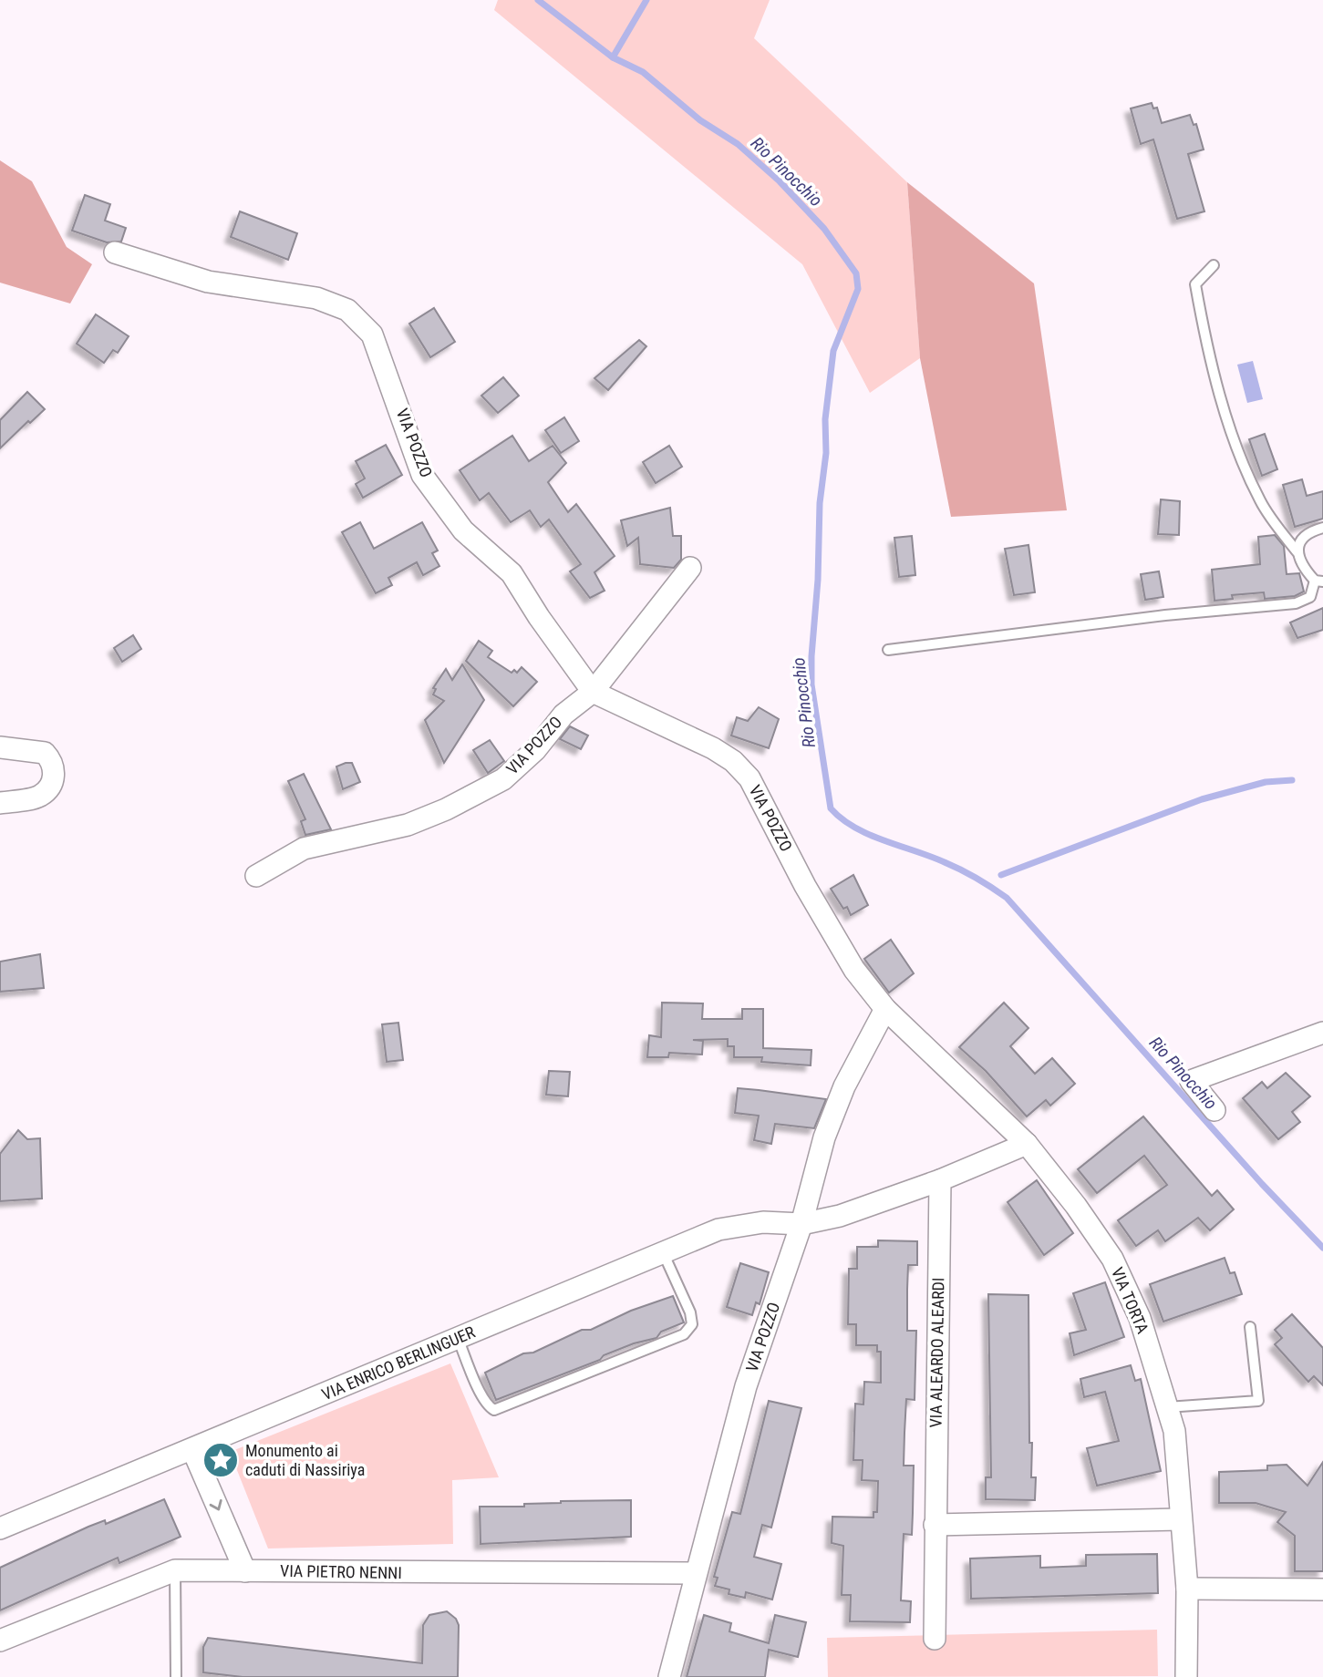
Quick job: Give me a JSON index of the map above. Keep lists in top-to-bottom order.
{
  "streets": {
    "street": [
      "VIA POZZO",
      "VIA TORTA",
      "VIA ALEARDO ALEARDI",
      "VIA ENRICO BERLINGUER",
      "VIA PIETRO NENNI"
    ]
  },
  "crossings": [
    ["VIA POZZO", "VIA TORTA"],
    ["VIA POZZO", "VIA ENRICO BERLINGUER"],
    ["VIA POZZO", "VIA PIETRO NENNI"]
  ],
  "water": ["Rio Pinocchio"],
  "places": {
    "place": ["Monumento ai caduti di Nassiriya"]
  }
}
